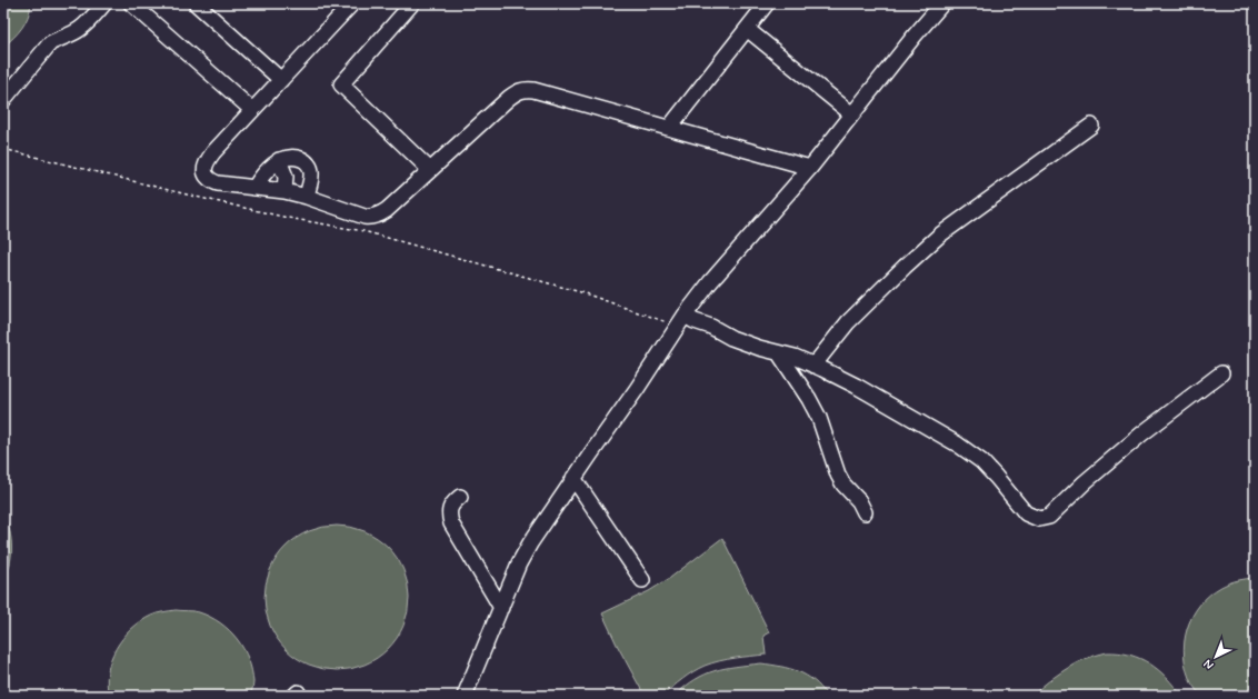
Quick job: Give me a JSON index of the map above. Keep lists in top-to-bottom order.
{
  "north": "bottom left"
}
